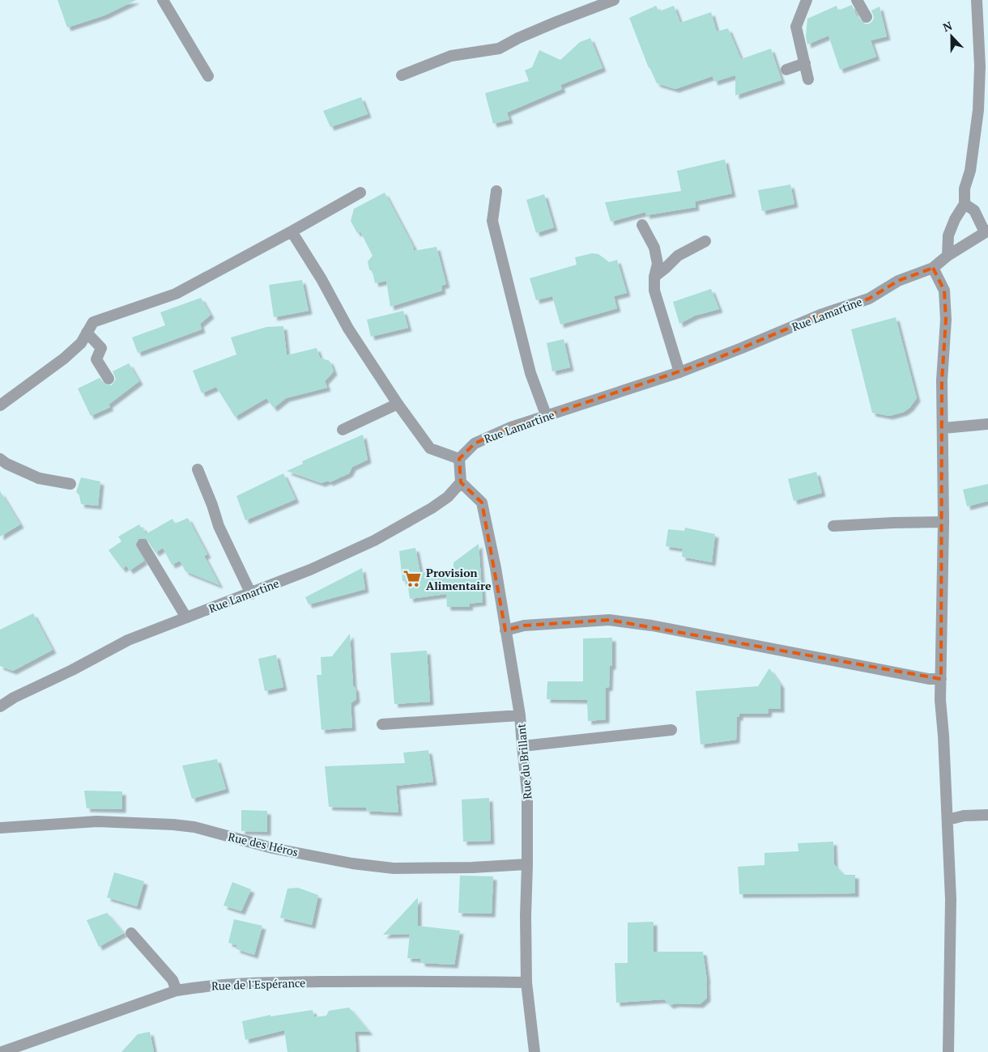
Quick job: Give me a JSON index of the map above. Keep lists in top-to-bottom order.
{
  "streets": {
    "street": [
      "Rue Lamartine",
      "Rue du Brillant",
      "Rue des Héros",
      "Rue de l'Espérance"
    ]
  },
  "crossings": [
    ["Rue Lamartine", "Rue du Brillant"],
    ["Rue du Brillant", "Rue des Héros"],
    ["Rue du Brillant", "Rue de l'Espérance"]
  ],
  "places": {
    "supermarket": ["Provision Alimentaire"]
  },
  "north": "top"
}
